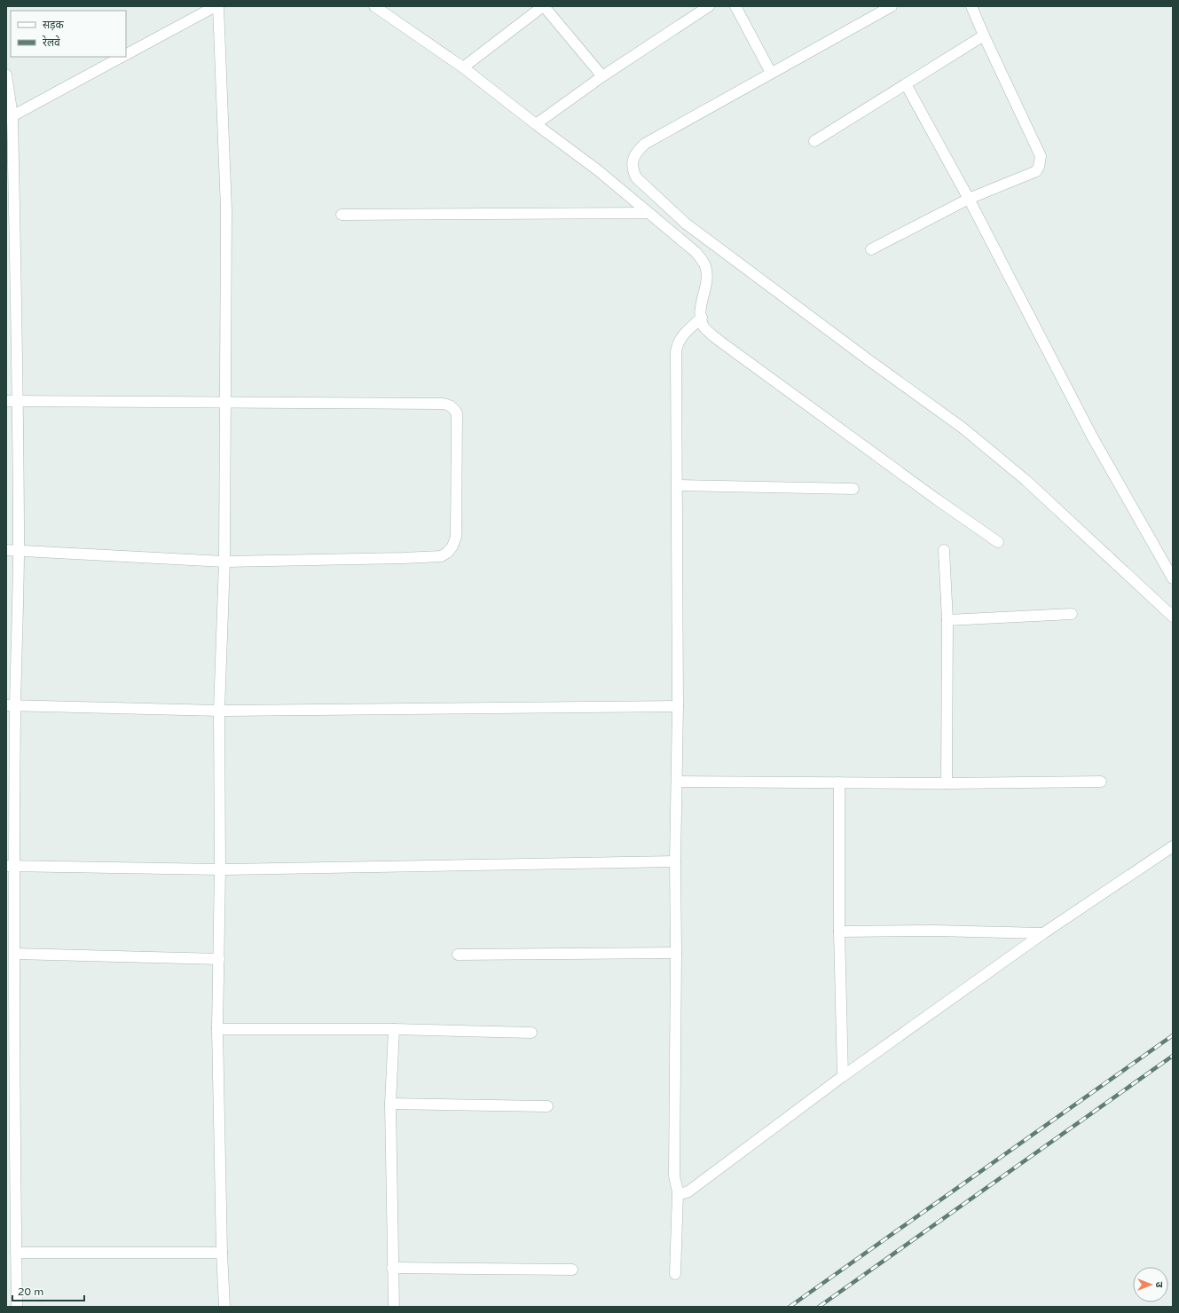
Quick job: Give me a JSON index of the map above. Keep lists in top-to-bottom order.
{
  "legend": ["सड़क", "रेलवे"],
  "scale_bar": "20 m",
  "north": "right"
}
